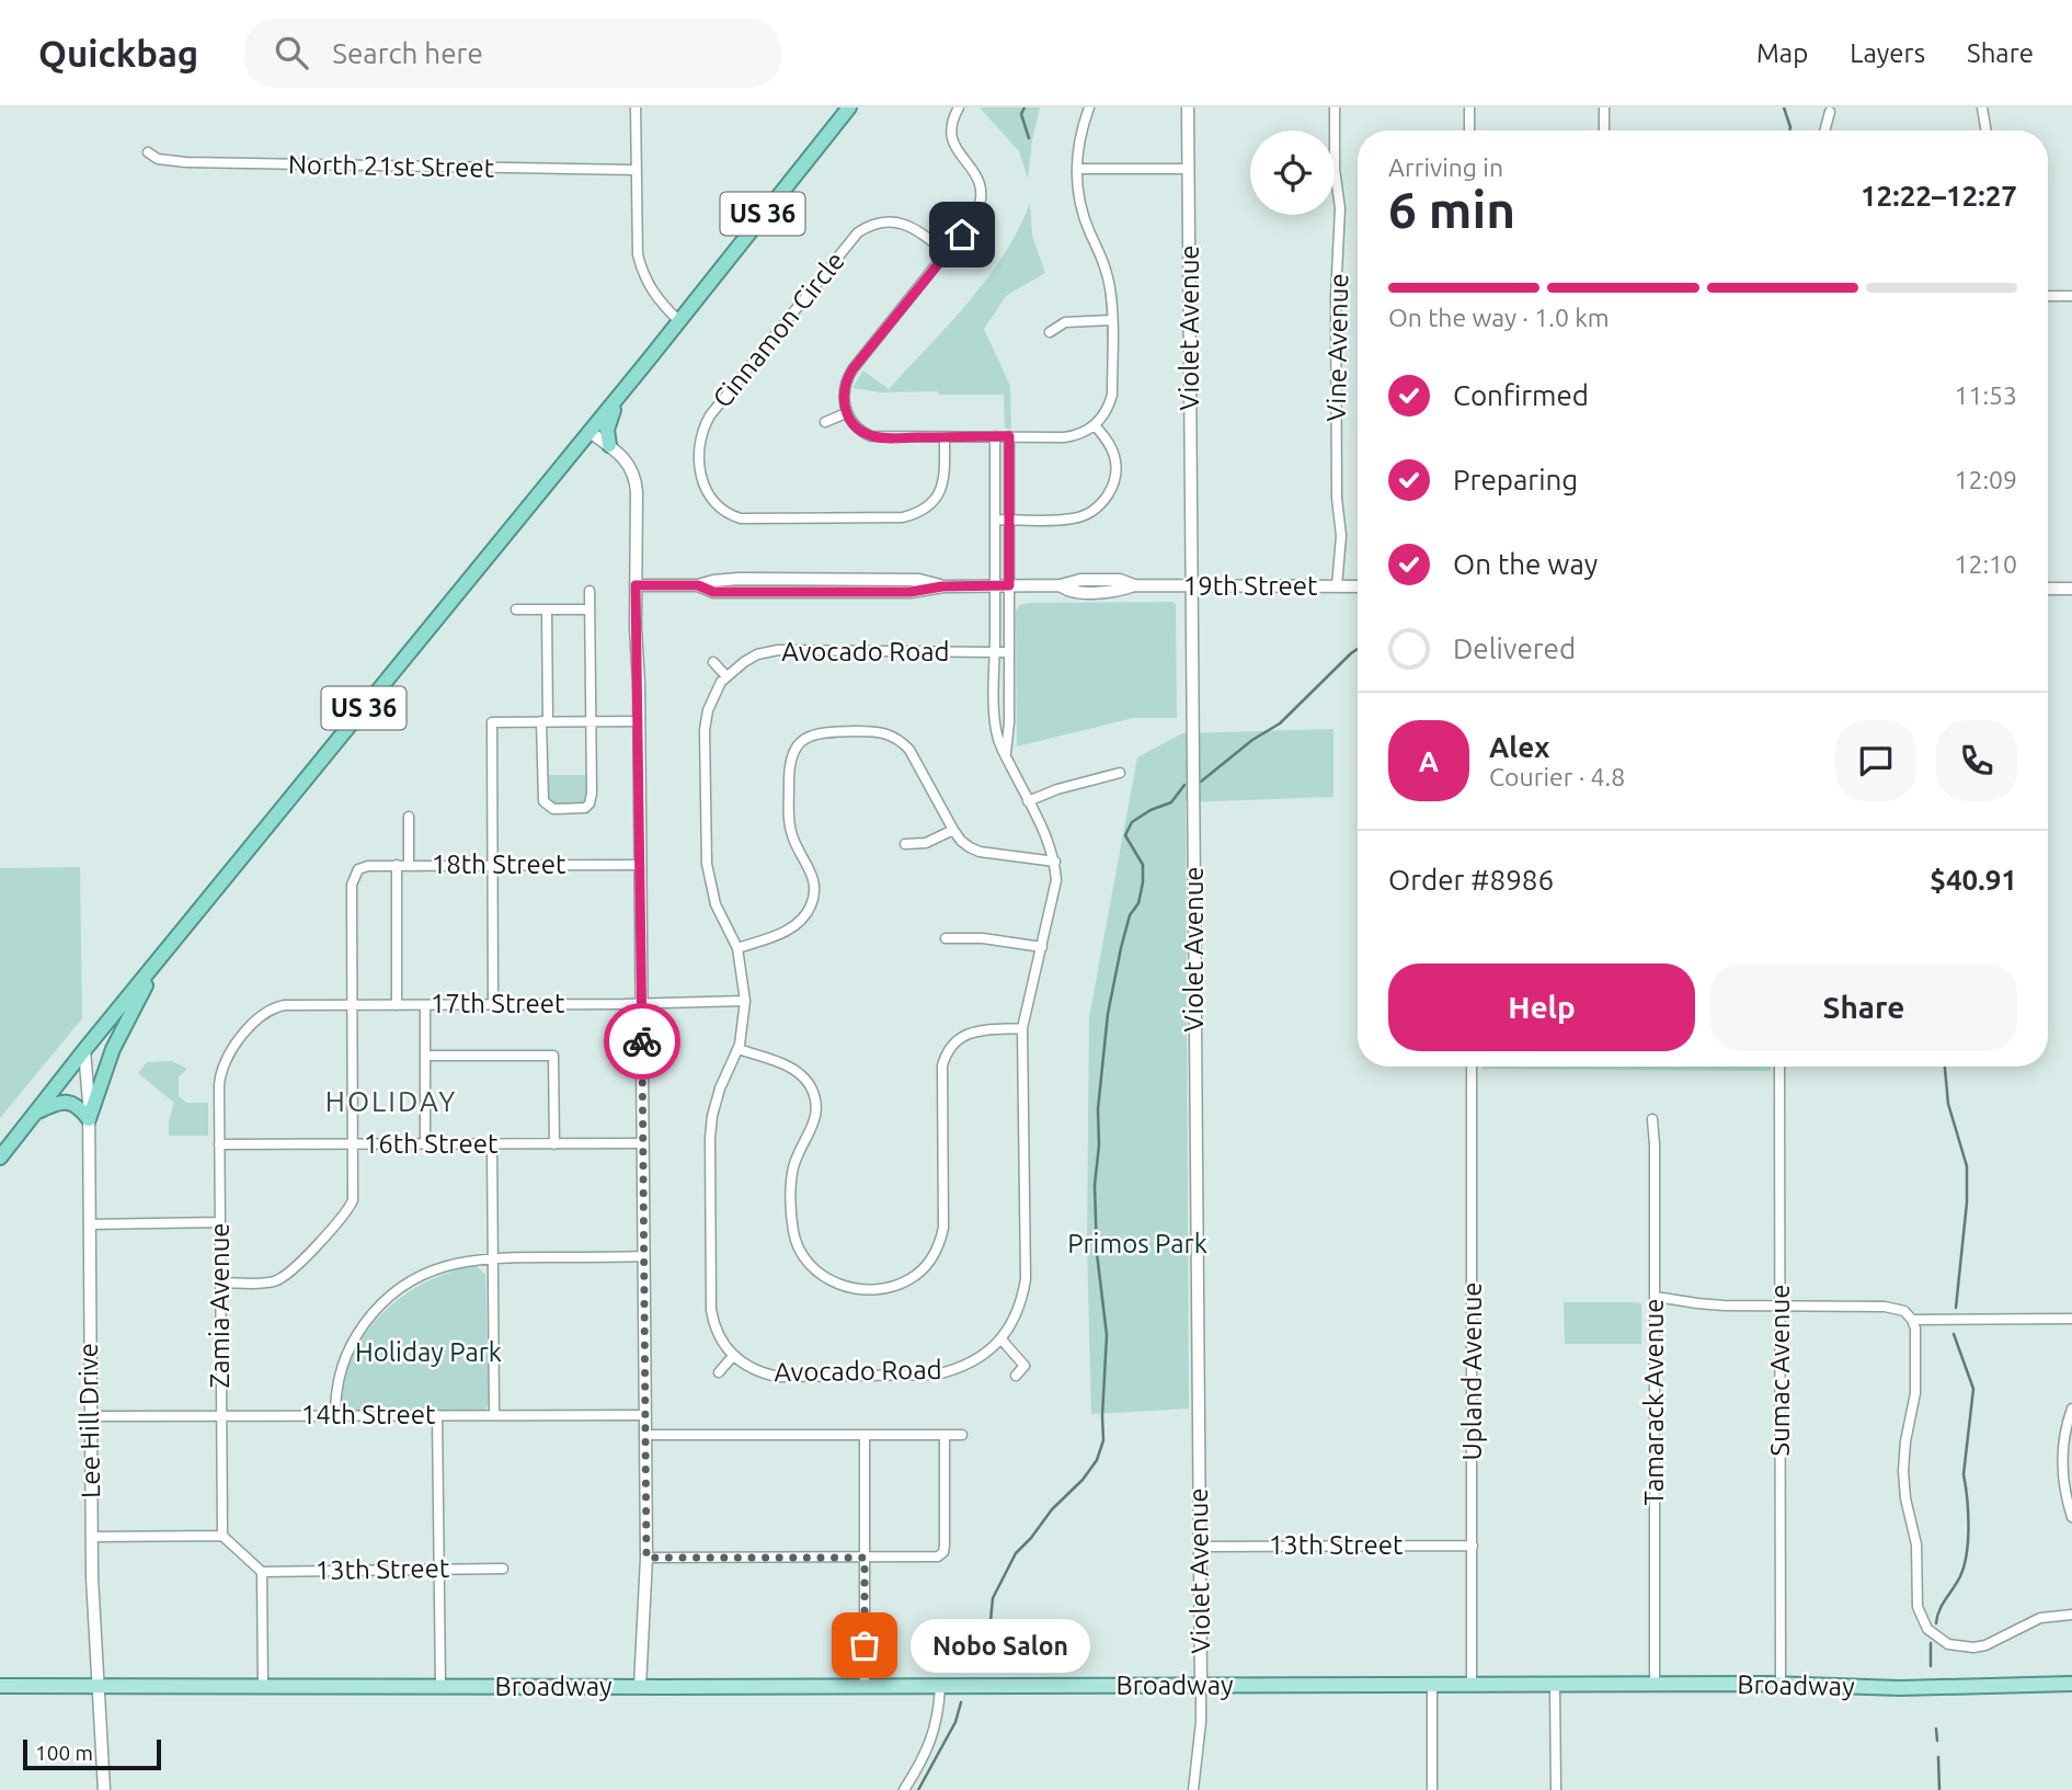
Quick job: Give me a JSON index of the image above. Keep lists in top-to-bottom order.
{
  "streets": {
    "highway": ["US 36"],
    "main road": ["Broadway"],
    "street": [
      "North 21st Street",
      "Violet Avenue",
      "Cinnamon Circle",
      "Vine Avenue",
      "19th Street",
      "Avocado Road",
      "18th Street",
      "17th Street",
      "16th Street",
      "Zamia Avenue",
      "Sumac Avenue",
      "Upland Avenue",
      "Tamarack Avenue",
      "14th Street",
      "Lee Hill Drive",
      "13th Street"
    ]
  },
  "crossings": [
    ["US 36", "Lee Hill Drive"],
    ["Violet Avenue", "19th Street"],
    ["Violet Avenue", "13th Street"],
    ["Violet Avenue", "Broadway"],
    ["Vine Avenue", "19th Street"],
    ["19th Street", "Avocado Road"],
    ["Avocado Road", "17th Street"],
    ["18th Street", "17th Street"],
    ["18th Street", "Zamia Avenue"],
    ["17th Street", "Zamia Avenue"],
    ["16th Street", "Zamia Avenue"],
    ["Zamia Avenue", "14th Street"],
    ["Sumac Avenue", "Broadway"],
    ["Upland Avenue", "13th Street"],
    ["Upland Avenue", "Broadway"],
    ["Tamarack Avenue", "Broadway"],
    ["14th Street", "Lee Hill Drive"],
    ["Lee Hill Drive", "Broadway"]
  ],
  "districts": ["HOLIDAY"],
  "parks": ["Primos Park", "Holiday Park"],
  "places": ["Nobo Salon"],
  "scale_bar": "100 m",
  "page": {
    "header": "Quickbag",
    "search": "Search here",
    "nav": ["Map", "Layers", "Share"],
    "heading": ["6 min", "Arriving in", "12:22–12:27"],
    "panel": [
      "Alex",
      "Courier · 4.8",
      "Order #8986",
      "$40.91"
    ],
    "bar": "On the way · 1.0 km",
    "list": [
      ["Confirmed", "11:53"],
      ["Preparing", "12:09"],
      ["On the way", "12:10"],
      "Delivered"
    ],
    "round": "A",
    "buttons": ["Help", "Share"],
    "bubble": "Nobo Salon",
    "scale": "100 m"
  }
}
